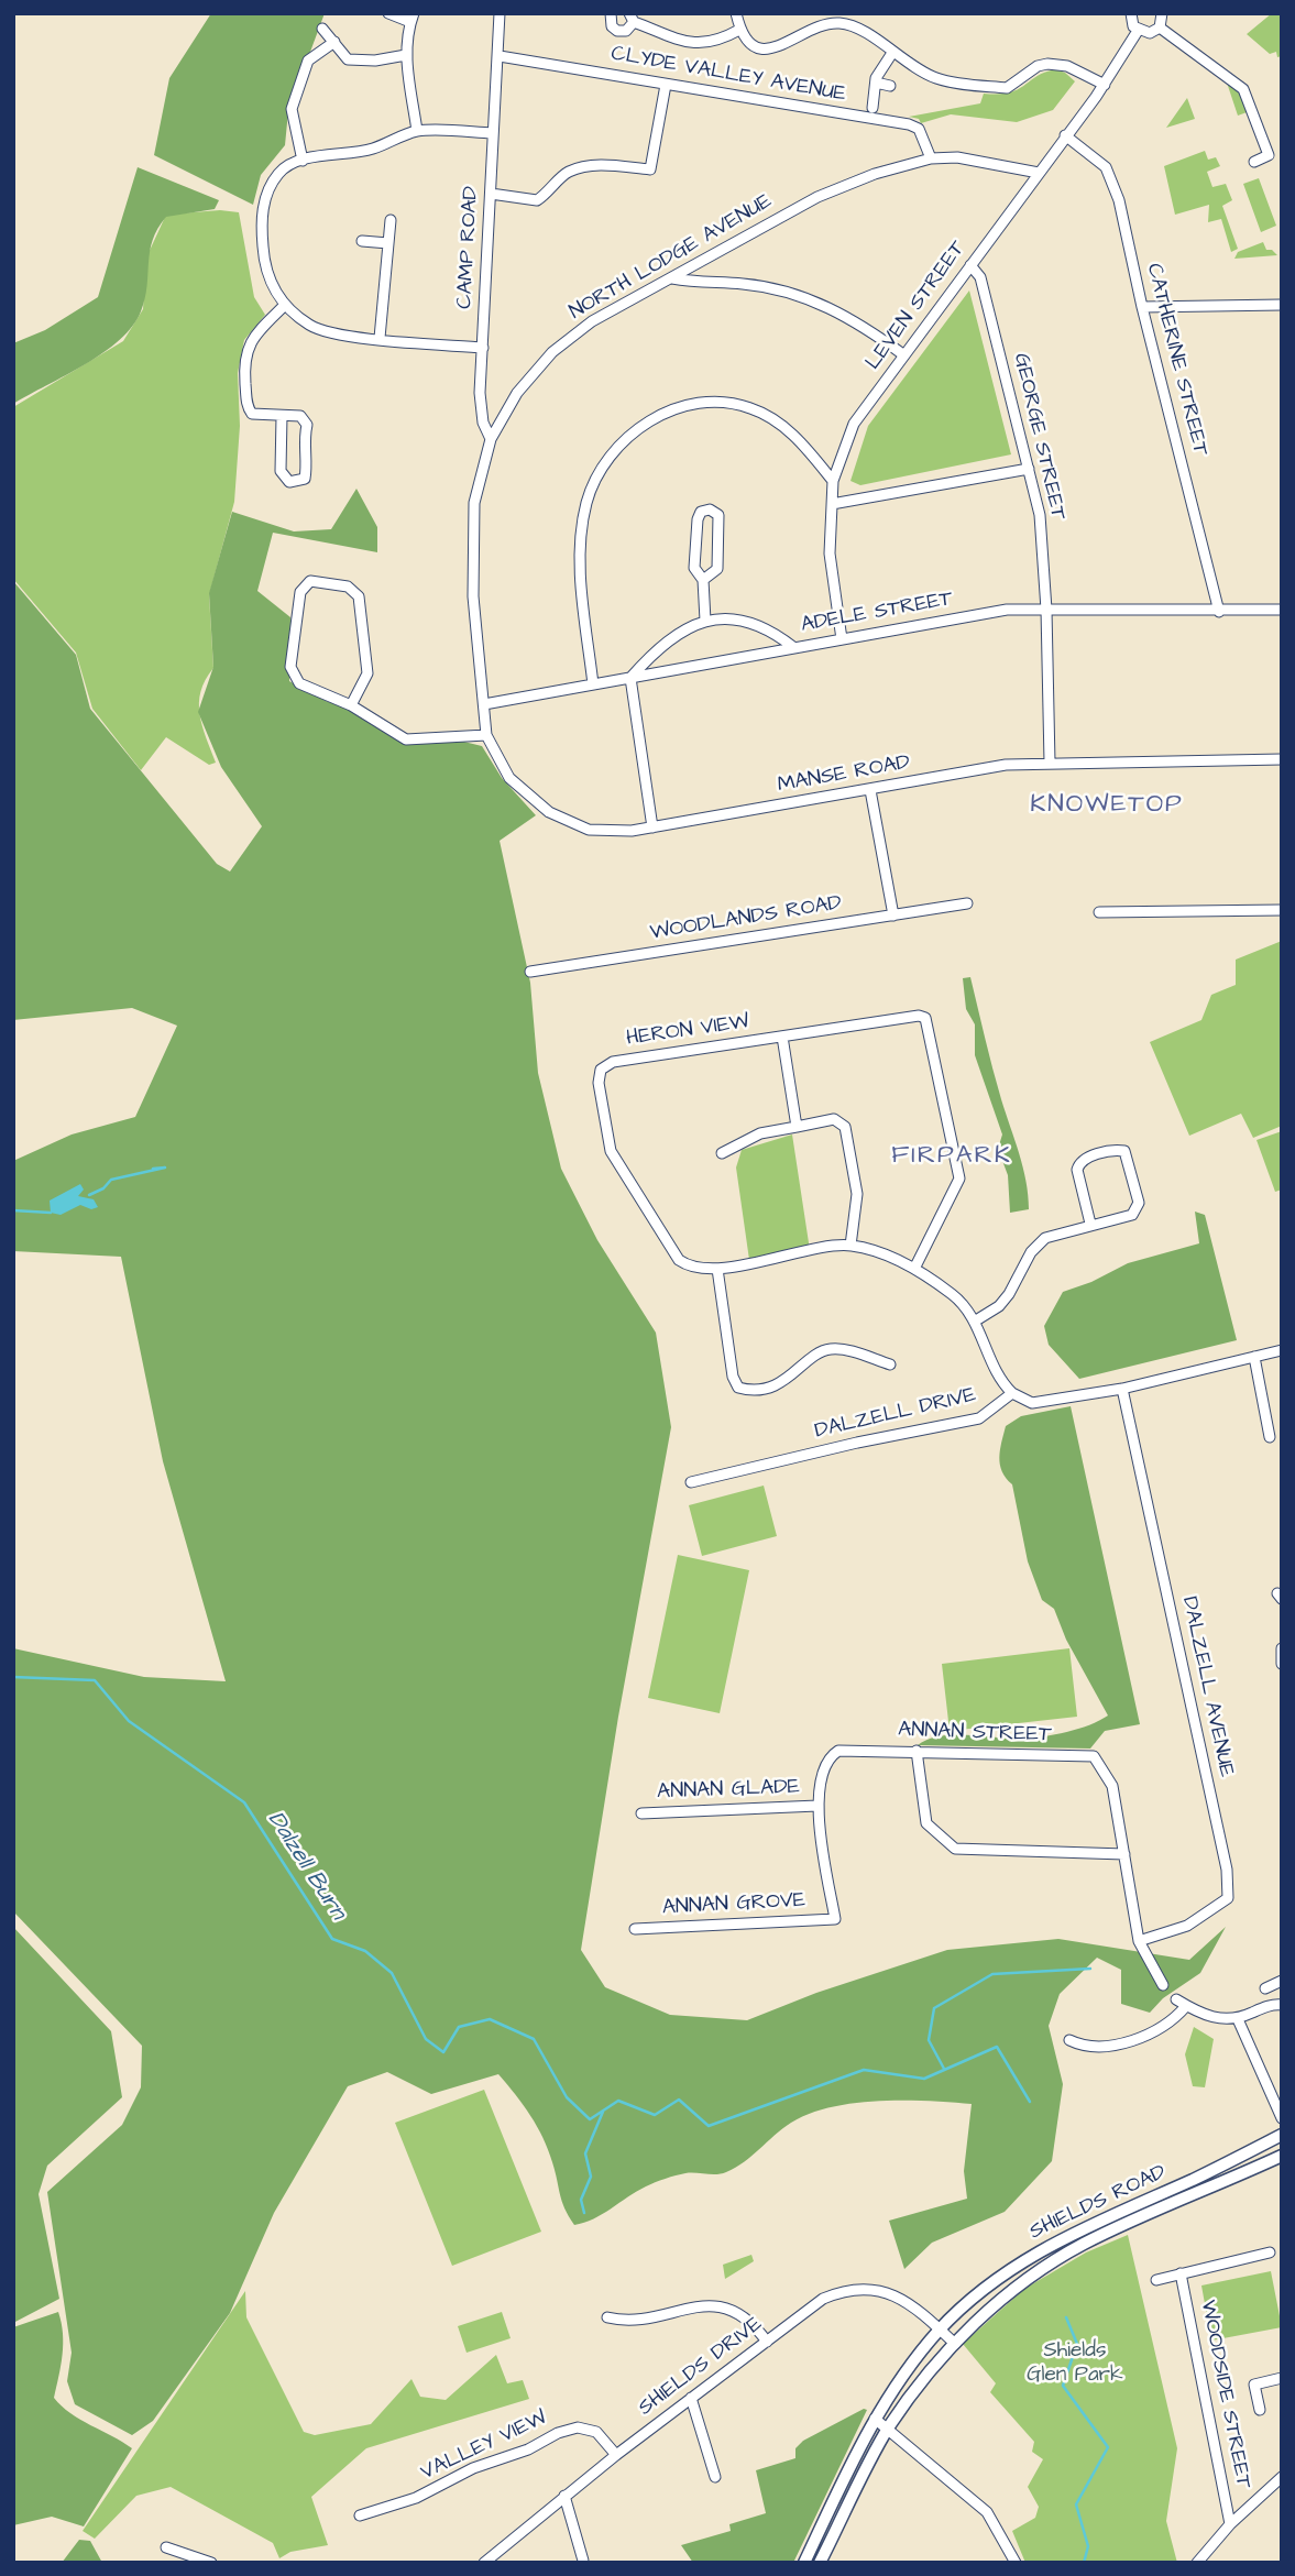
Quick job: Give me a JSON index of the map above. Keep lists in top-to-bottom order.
{
  "streets": {
    "main road": ["SHIELDS ROAD"],
    "street": [
      "CLYDE VALLEY AVENUE",
      "CAMP ROAD",
      "NORTH LODGE AVENUE",
      "LEVEN STREET",
      "CATHERINE STREET",
      "GEORGE STREET",
      "ADELE STREET",
      "MANSE ROAD",
      "WOODLANDS ROAD",
      "HERON VIEW",
      "DALZELL DRIVE",
      "DALZELL AVENUE",
      "ANNAN STREET",
      "ANNAN GLADE",
      "ANNAN GROVE",
      "SHIELDS DRIVE",
      "WOODSIDE STREET",
      "VALLEY VIEW"
    ]
  },
  "crossings": [
    ["CLYDE VALLEY AVENUE", "CAMP ROAD"],
    ["CLYDE VALLEY AVENUE", "NORTH LODGE AVENUE"],
    ["CAMP ROAD", "NORTH LODGE AVENUE"],
    ["NORTH LODGE AVENUE", "LEVEN STREET"],
    ["NORTH LODGE AVENUE", "ADELE STREET"],
    ["NORTH LODGE AVENUE", "MANSE ROAD"],
    ["LEVEN STREET", "CATHERINE STREET"],
    ["LEVEN STREET", "GEORGE STREET"],
    ["LEVEN STREET", "ADELE STREET"],
    ["CATHERINE STREET", "ADELE STREET"],
    ["GEORGE STREET", "ADELE STREET"],
    ["GEORGE STREET", "MANSE ROAD"],
    ["ADELE STREET", "MANSE ROAD"],
    ["HERON VIEW", "DALZELL DRIVE"],
    ["DALZELL AVENUE", "ANNAN STREET"],
    ["ANNAN STREET", "ANNAN GLADE"],
    ["ANNAN STREET", "ANNAN GROVE"],
    ["SHIELDS ROAD", "SHIELDS DRIVE"],
    ["SHIELDS DRIVE", "VALLEY VIEW"]
  ],
  "districts": ["KNOWETOP", "FIRPARK"],
  "water": ["Dalzell Burn"],
  "parks": ["Shields Glen Park"]
}
